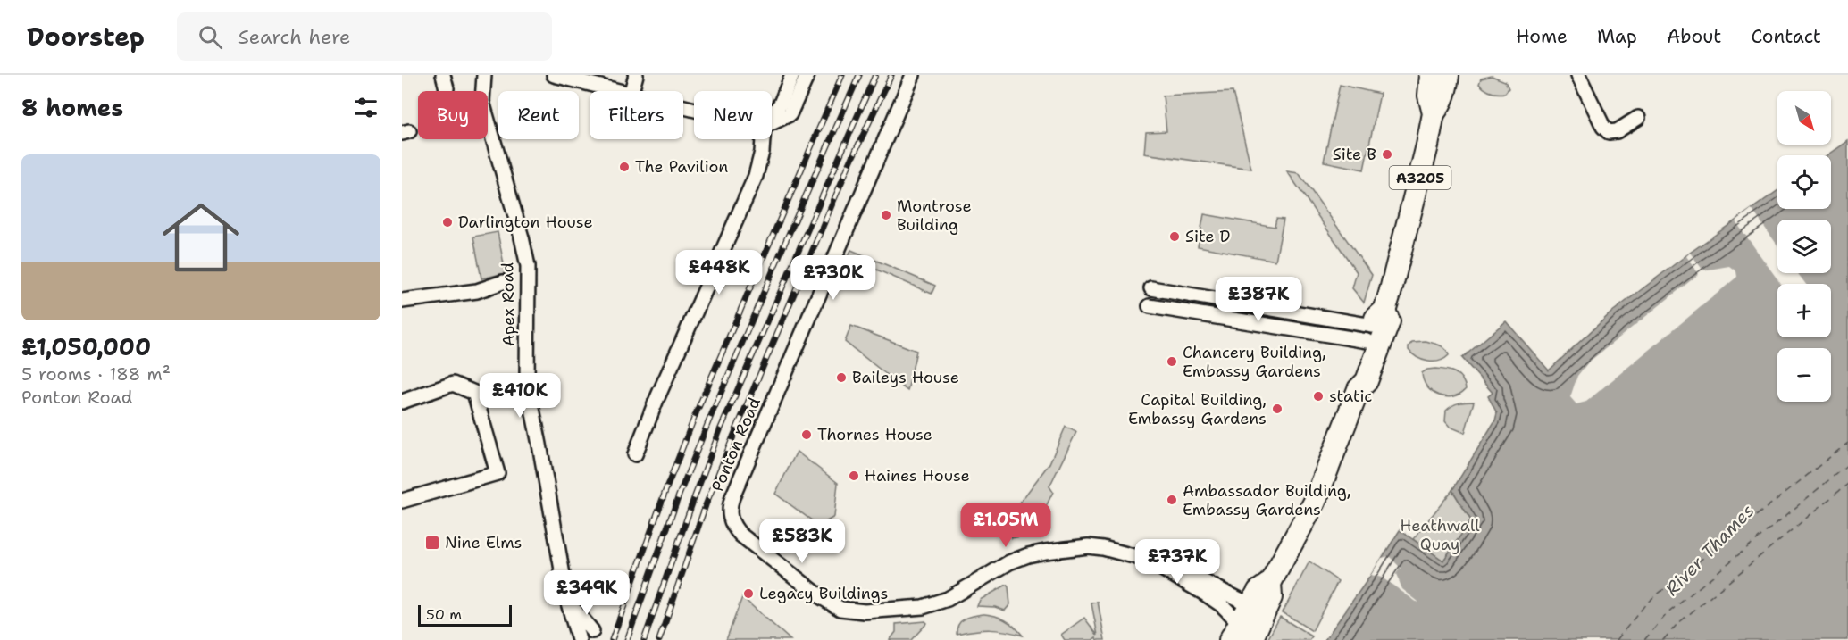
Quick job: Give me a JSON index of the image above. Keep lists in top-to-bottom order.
{
  "streets": {
    "highway": ["A3205"],
    "street": ["Apex Road", "Ponton Road"]
  },
  "crossings": [
    ["A3205", "Ponton Road"]
  ],
  "water": ["River Thames"],
  "parks": ["Heathwall Quay"],
  "places": {
    "other": [
      "Site B",
      "The Pavilion",
      "Montrose Building",
      "Darlington House",
      "Site D",
      "Chancery Building, Embassy Gardens",
      "Baileys House",
      "static",
      "Capital Building, Embassy Gardens",
      "Thornes House",
      "Haines House",
      "Ambassador Building, Embassy Gardens",
      "Legacy Buildings"
    ],
    "transit": ["Nine Elms"]
  },
  "scale_bar": "50 m",
  "north": "bottom right",
  "page": {
    "header": "Doorstep",
    "search": "Search here",
    "nav": [
      "Home",
      "Map",
      "About",
      "Contact"
    ],
    "heading": "8 homes",
    "map_buttons": ["+", "−"],
    "chip": [
      "Buy",
      "Rent",
      "Filters",
      "New"
    ],
    "list": [
      {
        "name": "£1,050,000",
        "note": "5 rooms · 188 m² · Ponton Road"
      }
    ],
    "price": [
      "£448K",
      "£730K",
      "£387K",
      "£410K",
      "£1.05M",
      "£583K",
      "£737K",
      "£349K"
    ],
    "scale": "50 m"
  }
}
